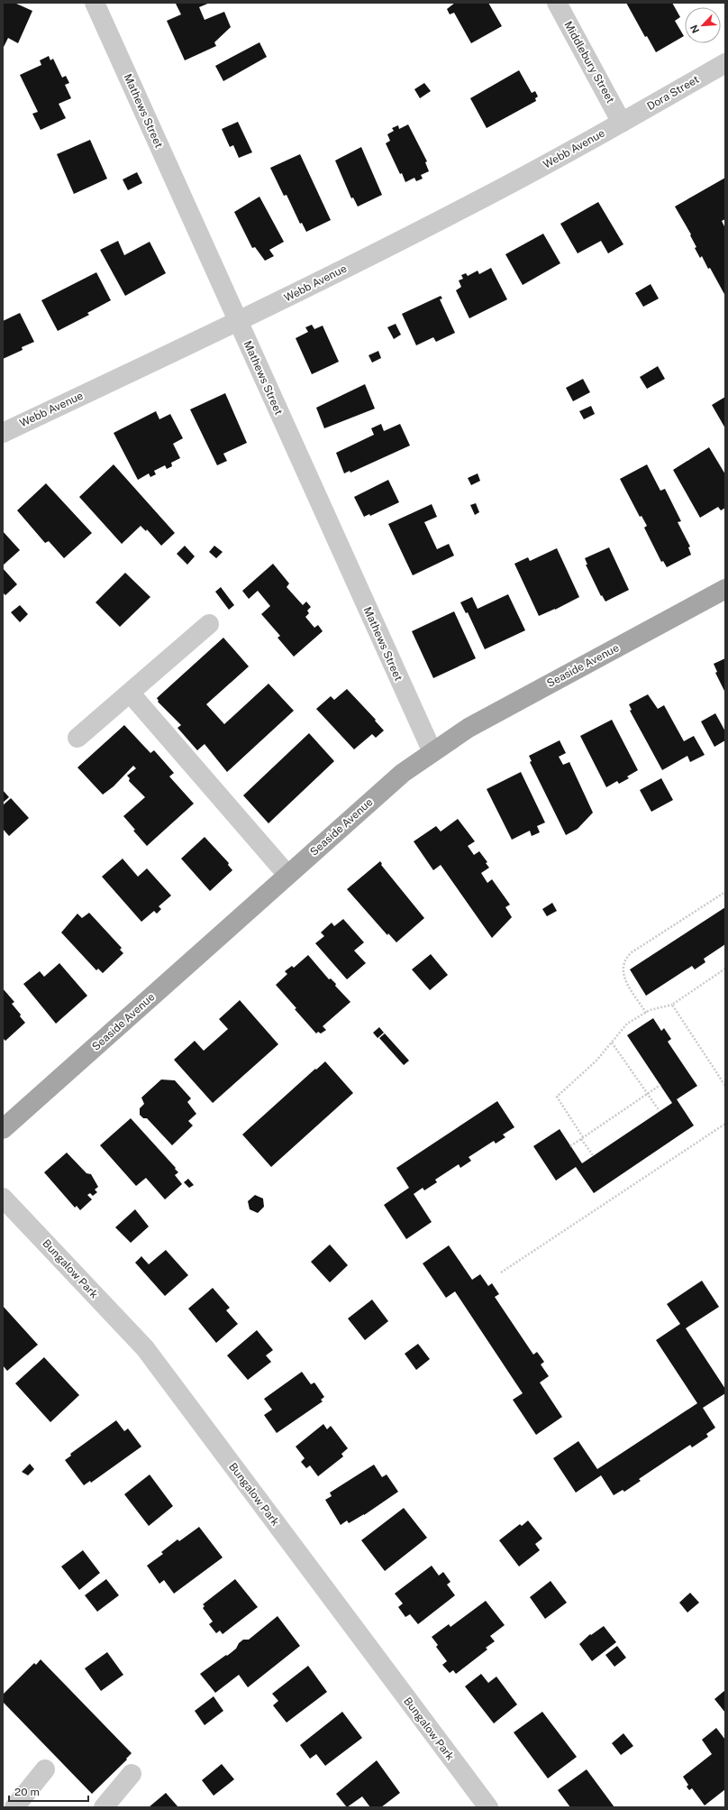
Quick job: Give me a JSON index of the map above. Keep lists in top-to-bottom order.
{
  "streets": {
    "main road": ["Seaside Avenue"],
    "street": [
      "Middlebury Street",
      "Dora Street",
      "Mathews Street",
      "Webb Avenue",
      "Bungalow Park"
    ]
  },
  "crossings": [
    ["Middlebury Street", "Dora Street"],
    ["Middlebury Street", "Webb Avenue"],
    ["Dora Street", "Webb Avenue"],
    ["Mathews Street", "Webb Avenue"],
    ["Mathews Street", "Seaside Avenue"]
  ],
  "scale_bar": "20 m",
  "north": "bottom left"
}
